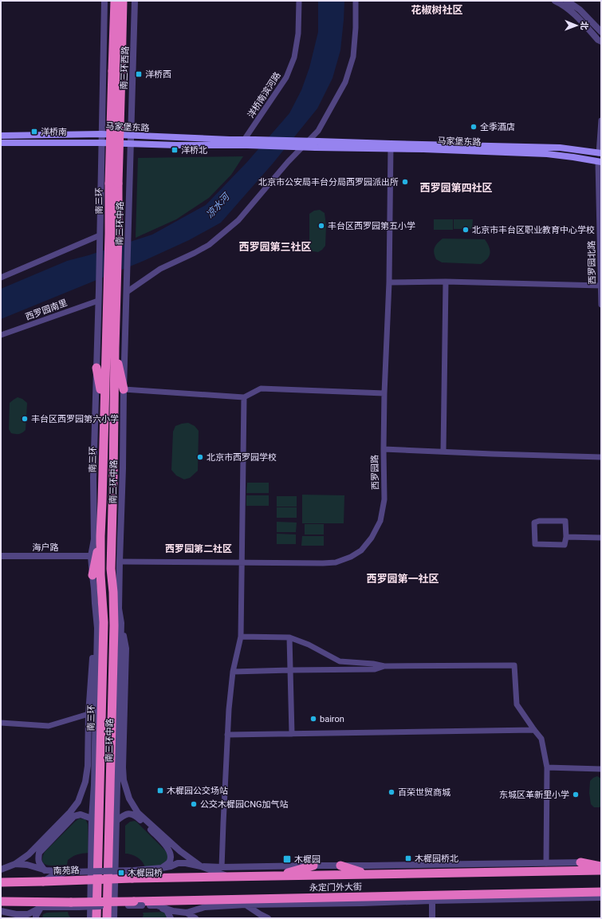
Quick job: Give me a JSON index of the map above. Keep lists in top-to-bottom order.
{
  "streets": {
    "highway": ["南三环", "南苑路", "永定门外大街"],
    "main road": ["马家堡东路"],
    "street": [
      "南三环西路",
      "洋桥南滨河路",
      "南三环中路",
      "西罗园北路",
      "西罗园南里",
      "西罗园路",
      "海户路"
    ]
  },
  "crossings": [
    ["南三环西路", "马家堡东路"],
    ["南三环西路", "南三环中路"],
    ["洋桥南滨河路", "马家堡东路"],
    ["马家堡东路", "南三环中路"],
    ["马家堡东路", "西罗园北路"],
    ["马家堡东路", "西罗园路"],
    ["南三环中路", "西罗园路"],
    ["南苑路", "永定门外大街"]
  ],
  "districts": [
    "花椒树社区",
    "西罗园第四社区",
    "西罗园第三社区",
    "西罗园第二社区",
    "西罗园第一社区"
  ],
  "water": ["凉水河"],
  "places": {
    "transit": [
      "洋桥西",
      "洋桥南",
      "洋桥北",
      "木樨园公交场站",
      "木樨园桥北",
      "木樨园",
      "木樨园桥"
    ],
    "other": [
      "全季酒店",
      "北京市公安局丰台分局西罗园派出所",
      "丰台区西罗园第五小学",
      "北京市丰台区职业教育中心学校",
      "丰台区西罗园第六小学",
      "北京市西罗园学校",
      "bairon",
      "百荣世贸商城",
      "东城区革新里小学",
      "公交木樨园CNG加气站"
    ]
  },
  "north": "right"
}
